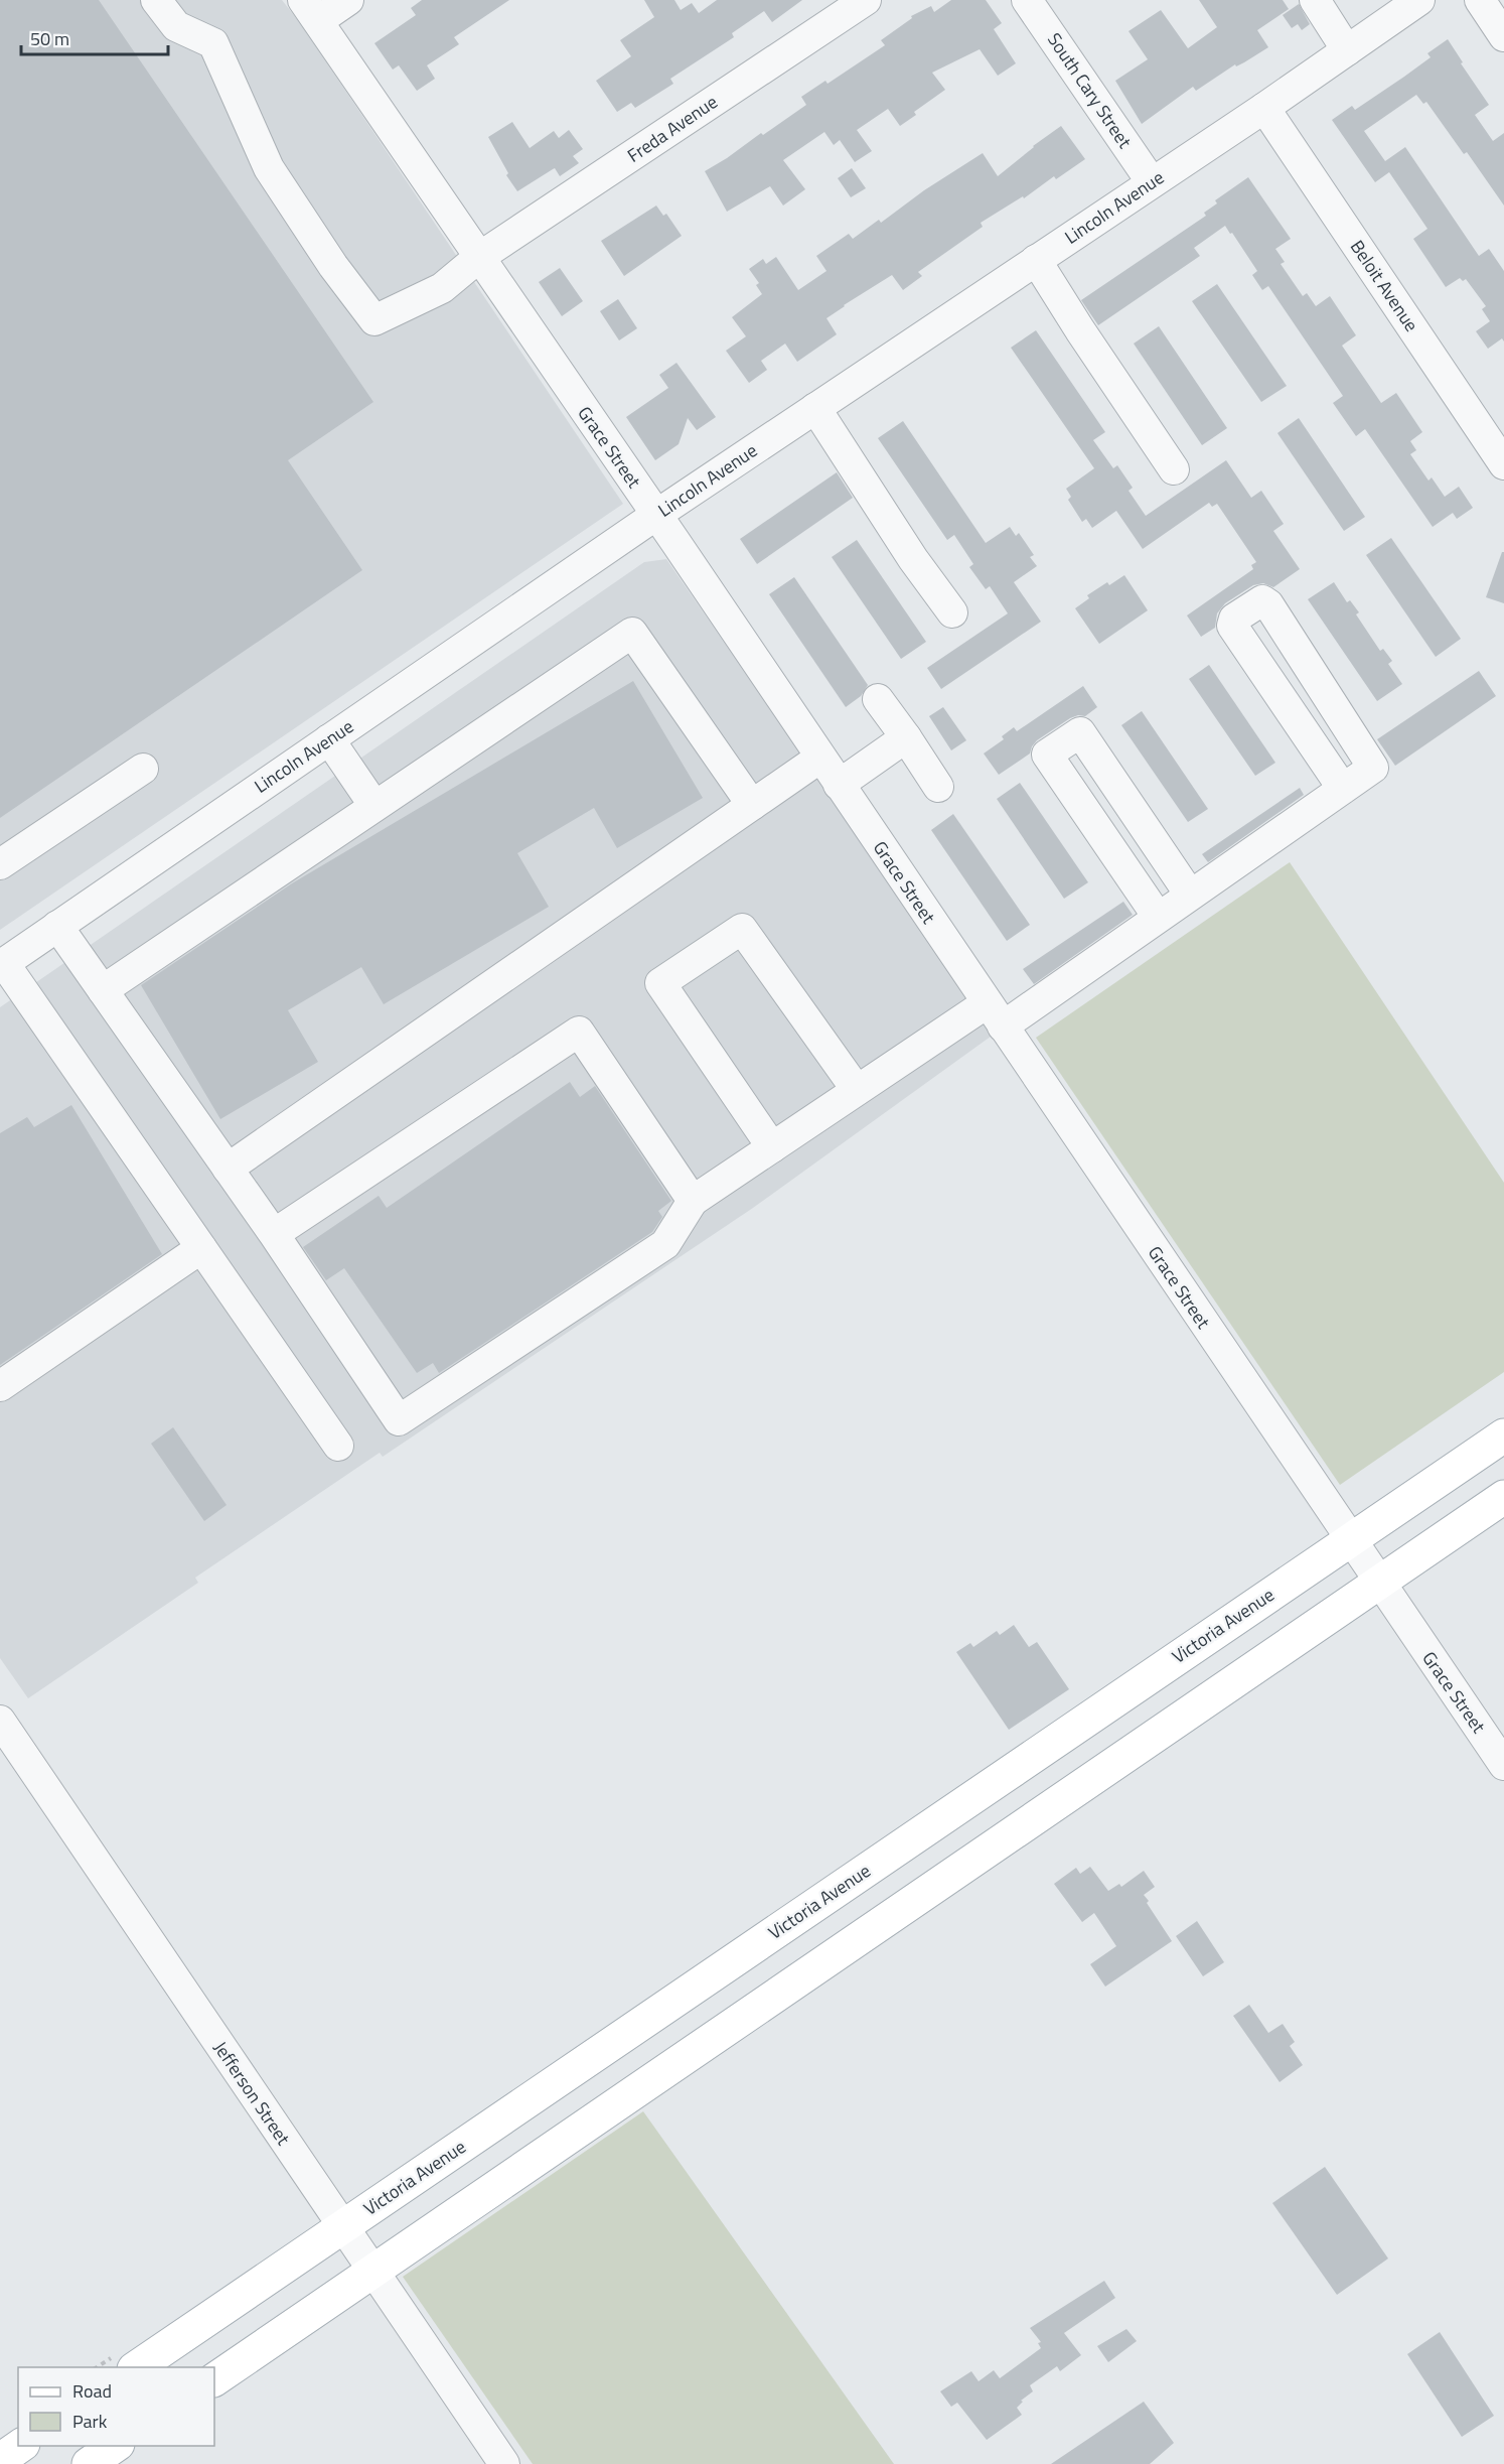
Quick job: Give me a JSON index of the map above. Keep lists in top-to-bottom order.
{
  "streets": {
    "main road": ["Victoria Avenue"],
    "street": [
      "South Cary Street",
      "Freda Avenue",
      "Lincoln Avenue",
      "Beloit Avenue",
      "Grace Street",
      "Jefferson Street"
    ]
  },
  "crossings": [
    ["South Cary Street", "Lincoln Avenue"],
    ["Freda Avenue", "Grace Street"],
    ["Lincoln Avenue", "Beloit Avenue"],
    ["Lincoln Avenue", "Grace Street"],
    ["Grace Street", "Victoria Avenue"],
    ["Victoria Avenue", "Jefferson Street"]
  ],
  "legend": ["Road", "Park"],
  "scale_bar": "50 m"
}
